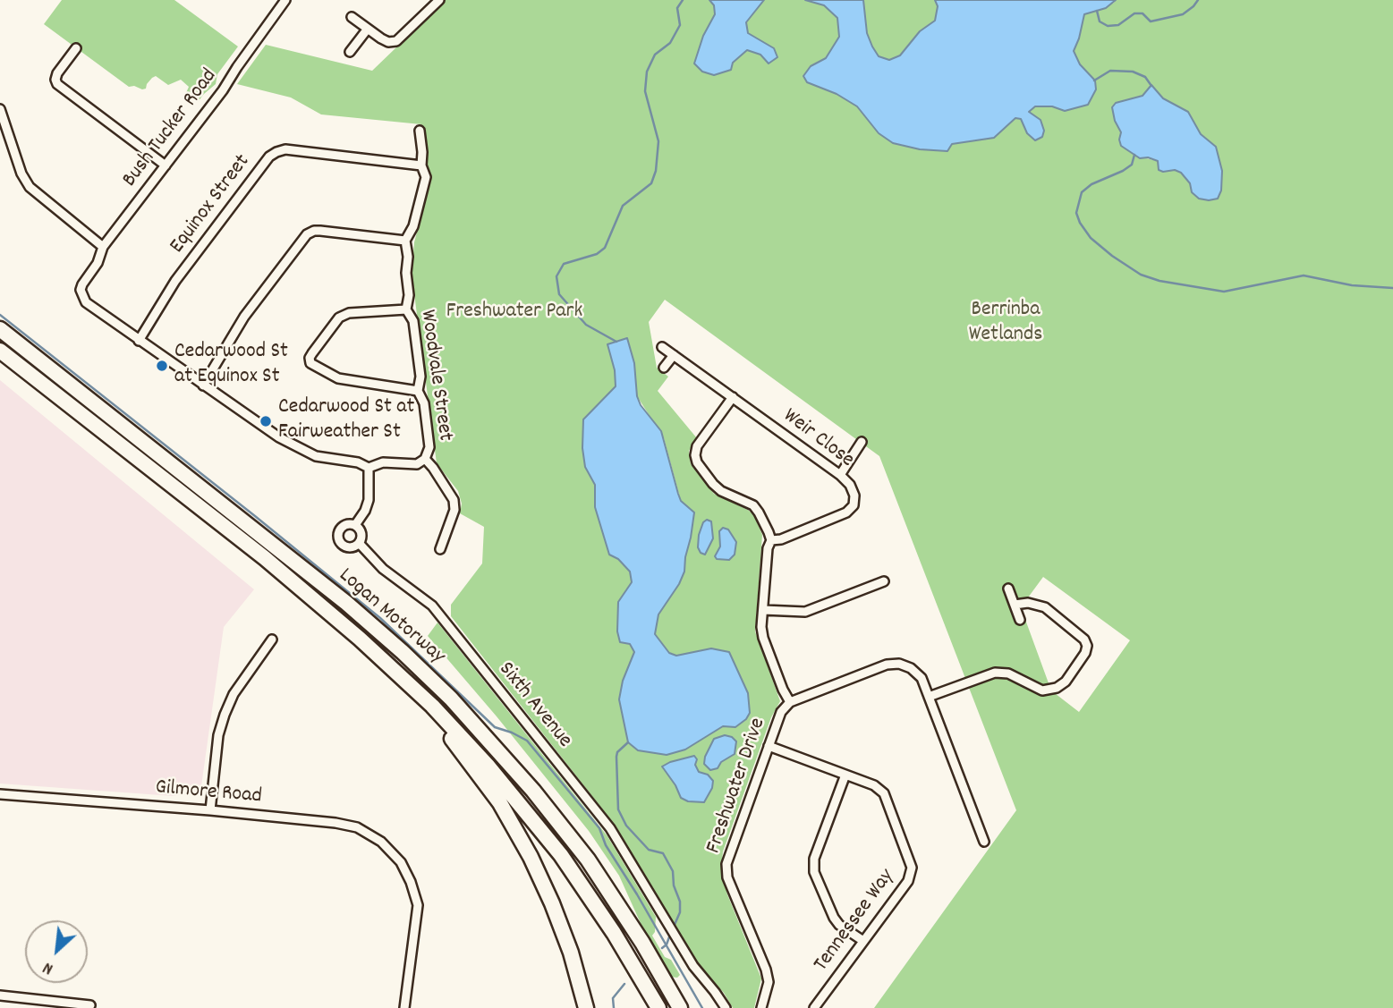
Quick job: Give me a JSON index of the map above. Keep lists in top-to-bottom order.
{
  "streets": {
    "highway": ["Logan Motorway"],
    "street": [
      "Bush Tucker Road",
      "Equinox Street",
      "Woodvale Street",
      "Weir Close",
      "Sixth Avenue",
      "Freshwater Drive",
      "Gilmore Road",
      "Tennessee Way"
    ]
  },
  "crossings": [
    ["Bush Tucker Road", "Equinox Street"],
    ["Equinox Street", "Woodvale Street"],
    ["Freshwater Drive", "Tennessee Way"]
  ],
  "parks": ["Berrinba Wetlands", "Freshwater Park"],
  "places": ["Cedarwood St at Equinox St", "Cedarwood St at Fairweather St"],
  "north": "bottom left"
}
